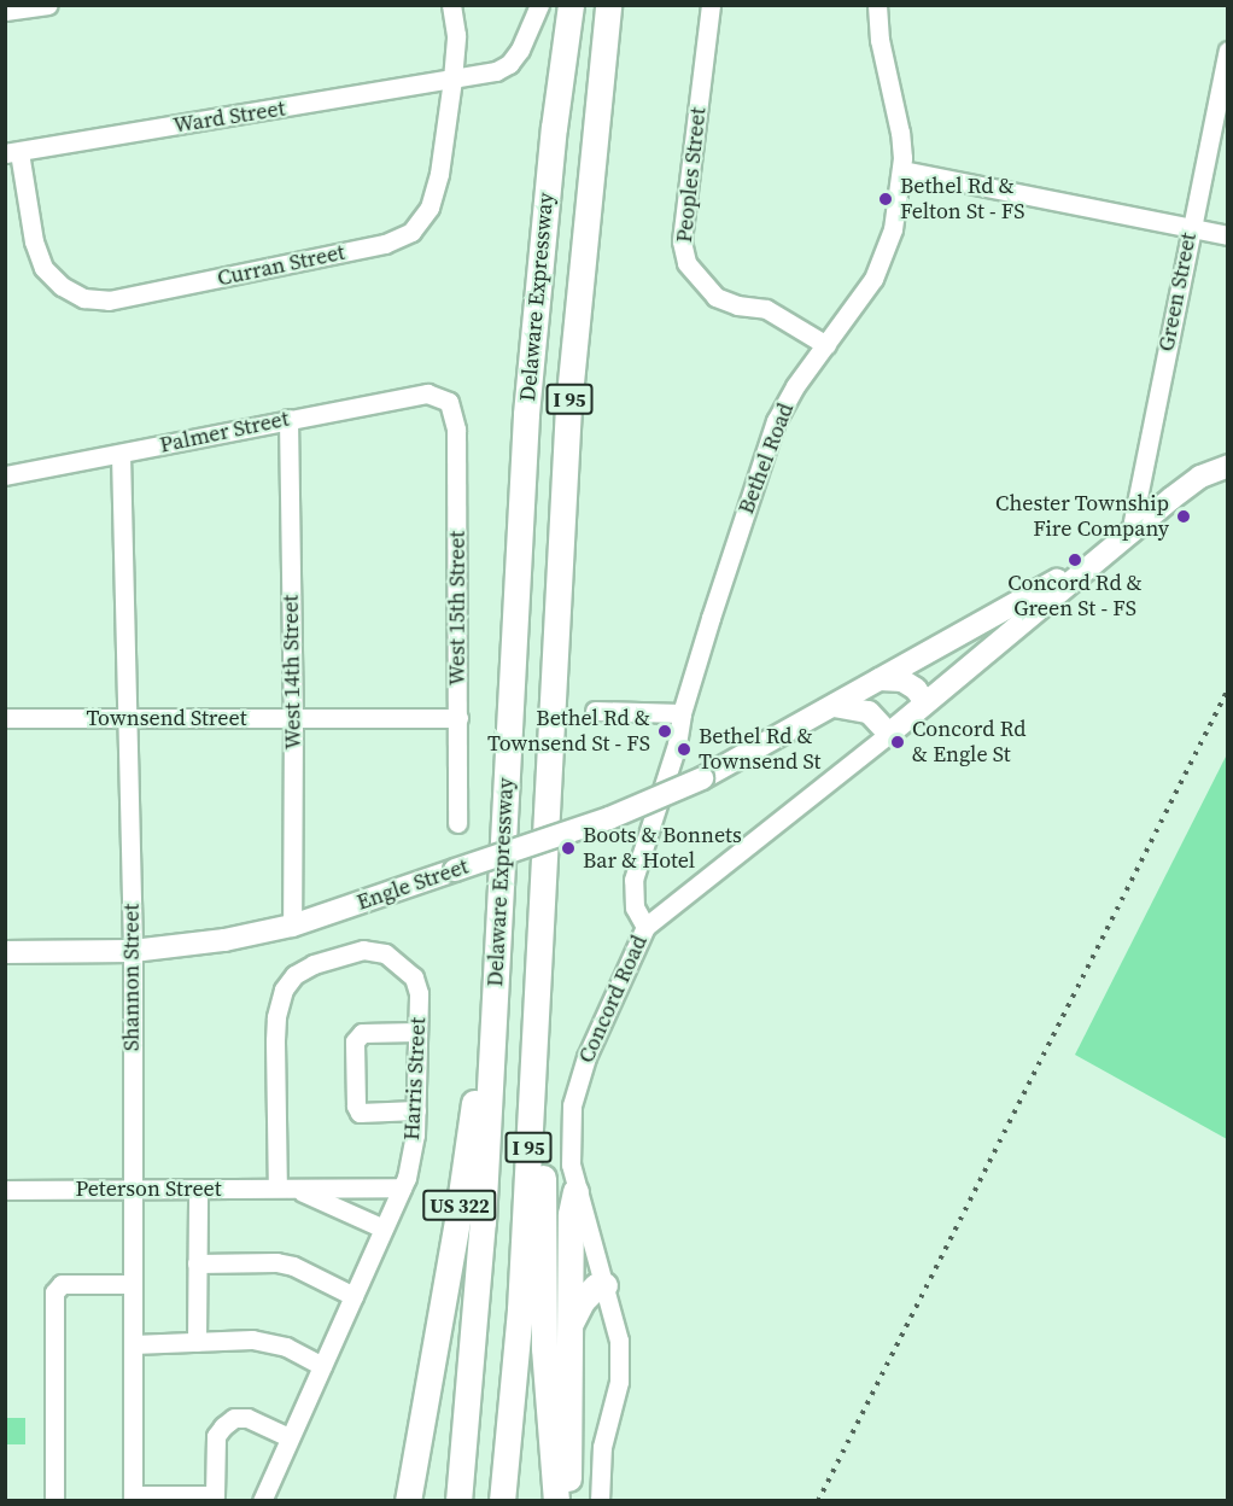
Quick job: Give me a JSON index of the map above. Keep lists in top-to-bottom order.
{
  "streets": {
    "highway": ["Delaware Expressway", "I 95", "US 322"],
    "main road": ["Engle Street", "Concord Road"],
    "street": [
      "Ward Street",
      "Peoples Street",
      "Curran Street",
      "Green Street",
      "Palmer Street",
      "Bethel Road",
      "West 15th Street",
      "West 14th Street",
      "Townsend Street",
      "Shannon Street",
      "Harris Street",
      "Peterson Street"
    ]
  },
  "crossings": [
    ["Ward Street", "Curran Street"],
    ["Peoples Street", "Bethel Road"],
    ["Green Street", "Concord Road"],
    ["Delaware Expressway", "US 322"],
    ["Palmer Street", "West 15th Street"],
    ["Palmer Street", "West 14th Street"],
    ["Palmer Street", "Shannon Street"],
    ["Bethel Road", "Concord Road"],
    ["West 15th Street", "Townsend Street"],
    ["West 14th Street", "Townsend Street"],
    ["West 14th Street", "Engle Street"],
    ["Townsend Street", "Shannon Street"],
    ["Engle Street", "Shannon Street"],
    ["Engle Street", "Concord Road"],
    ["Shannon Street", "Peterson Street"],
    ["Harris Street", "Peterson Street"]
  ],
  "places": [
    "Bethel Rd & Felton St - FS",
    "Chester Township Fire Company",
    "Concord Rd & Green St - FS",
    "Bethel Rd & Townsend St - FS",
    "Concord Rd & Engle St",
    "Bethel Rd & Townsend St",
    "Boots & Bonnets Bar & Hotel"
  ]
}
